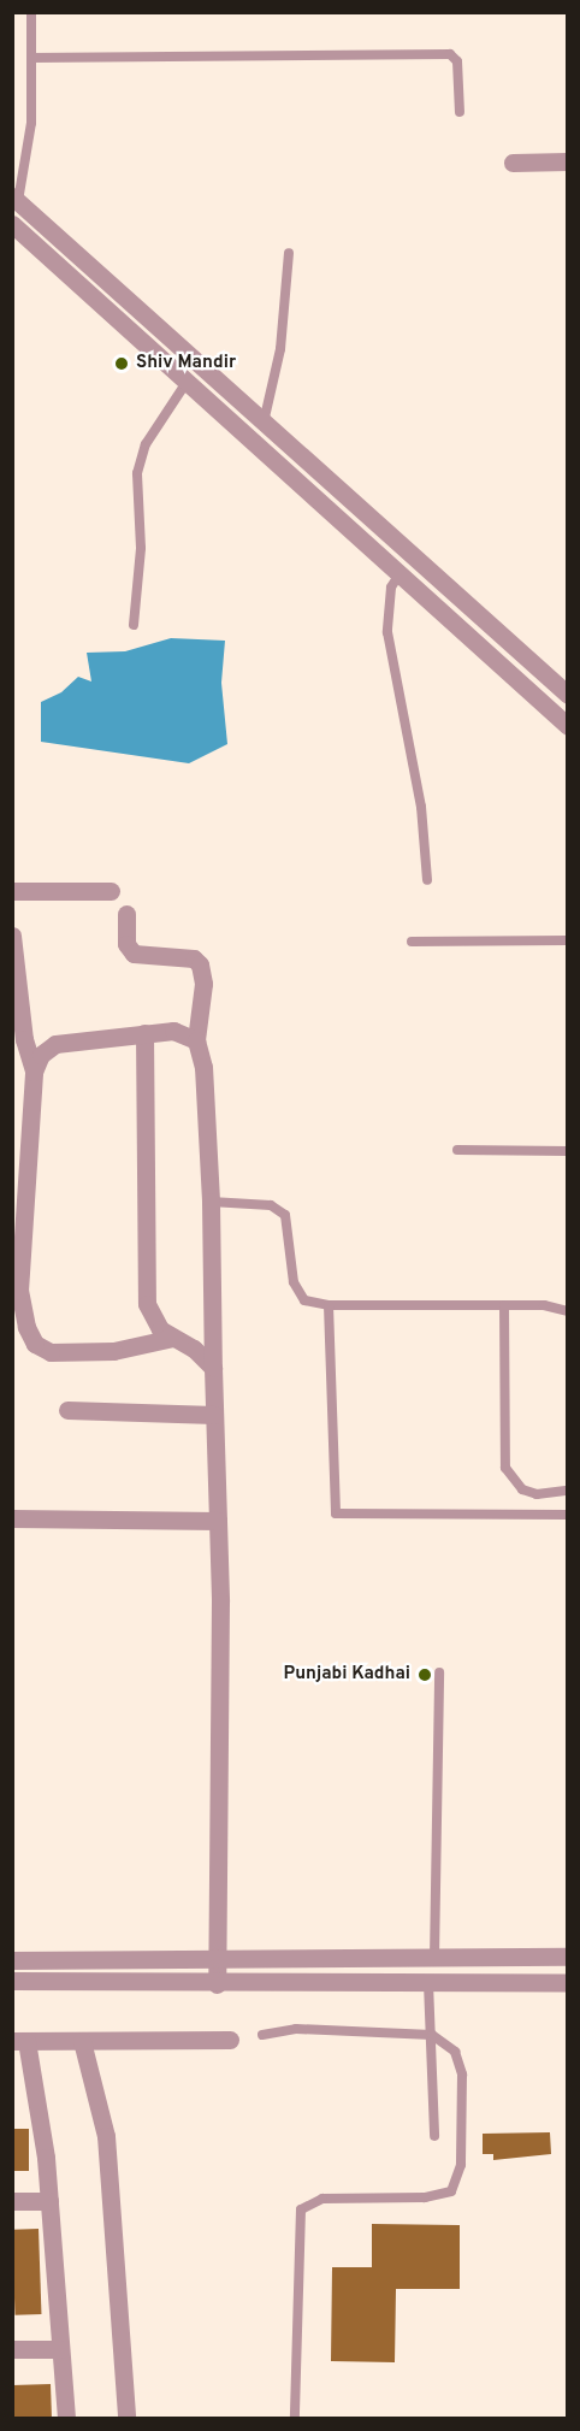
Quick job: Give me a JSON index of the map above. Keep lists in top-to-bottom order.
{
  "places": ["Shiv Mandir", "Punjabi Kadhai"]
}
